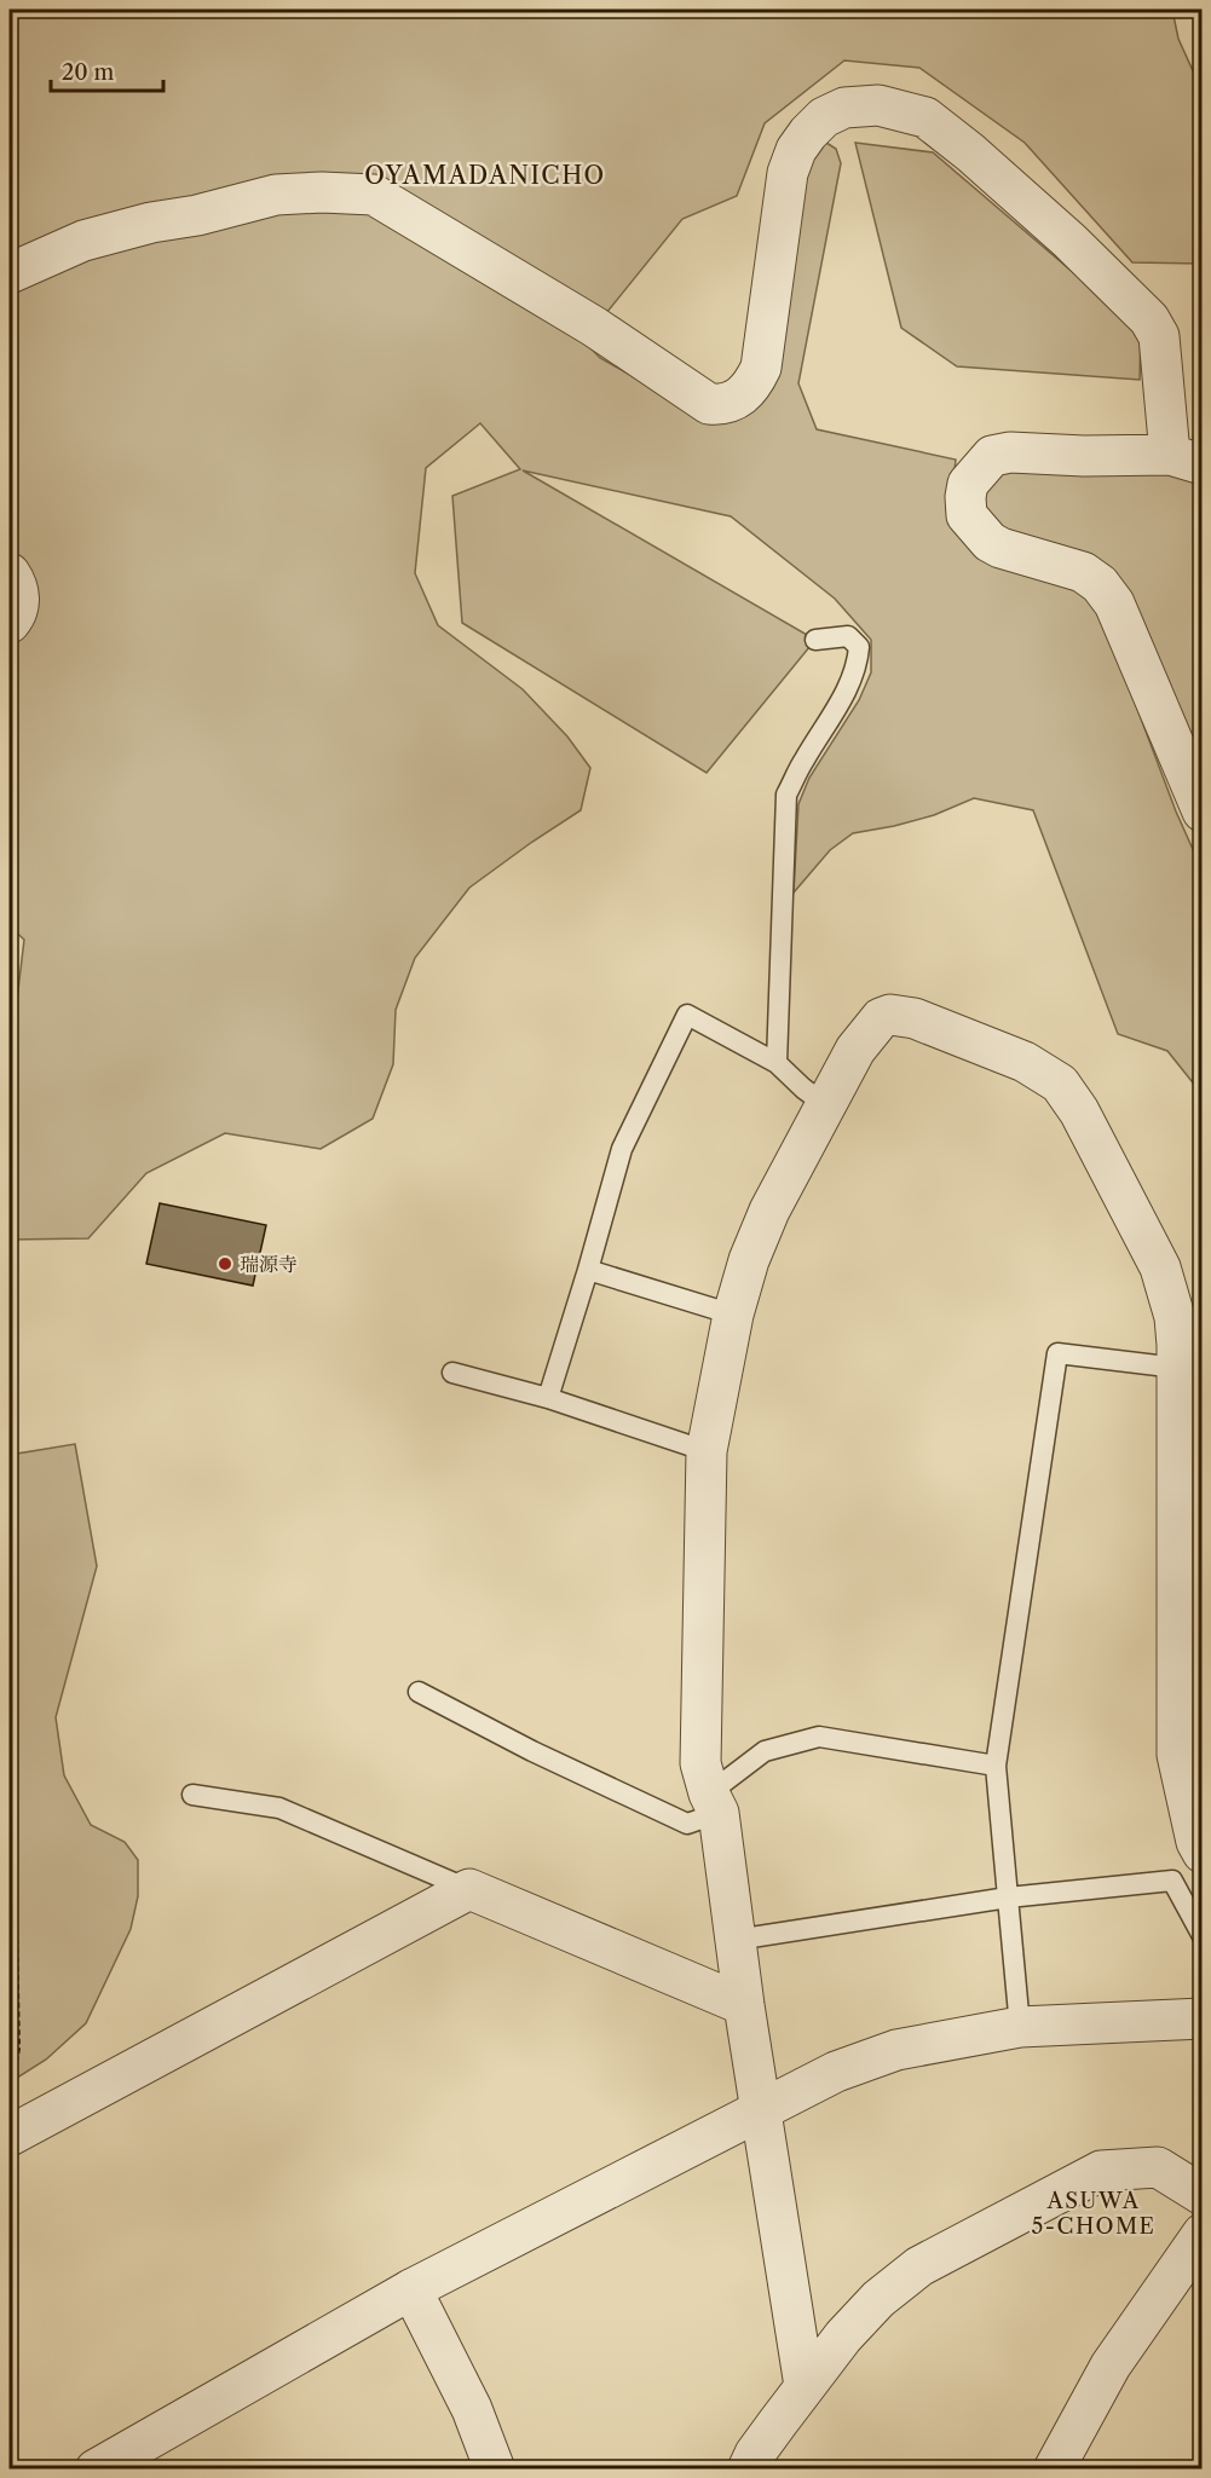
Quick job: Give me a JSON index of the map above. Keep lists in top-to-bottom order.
{
  "districts": ["OYAMADANICHO", "ASUWA 5-CHOME"],
  "places": ["瑞源寺"],
  "scale_bar": "20 m"
}
